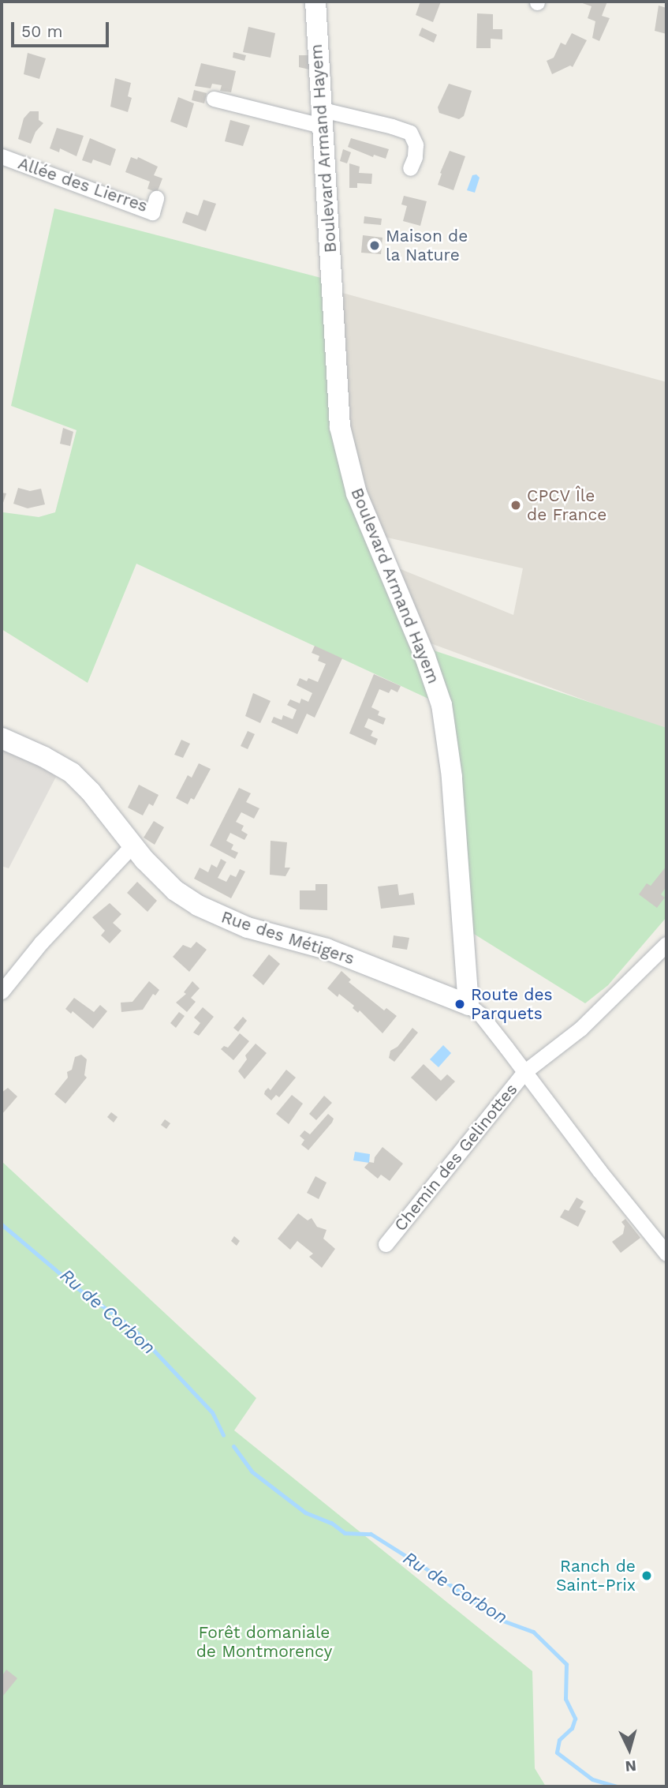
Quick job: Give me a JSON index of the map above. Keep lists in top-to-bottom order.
{
  "streets": {
    "main road": ["Boulevard Armand Hayem", "Rue des Métigers"],
    "street": ["Allée des Lierres", "Chemin des Gelinottes"]
  },
  "crossings": [
    ["Boulevard Armand Hayem", "Rue des Métigers"]
  ],
  "water": ["Ru de Corbon"],
  "parks": ["Forêt domaniale de Montmorency"],
  "places": [
    "Maison de la Nature",
    "CPCV Île de France",
    "Route des Parquets",
    "Ranch de Saint-Prix"
  ],
  "scale_bar": "50 m",
  "north": "bottom"
}
